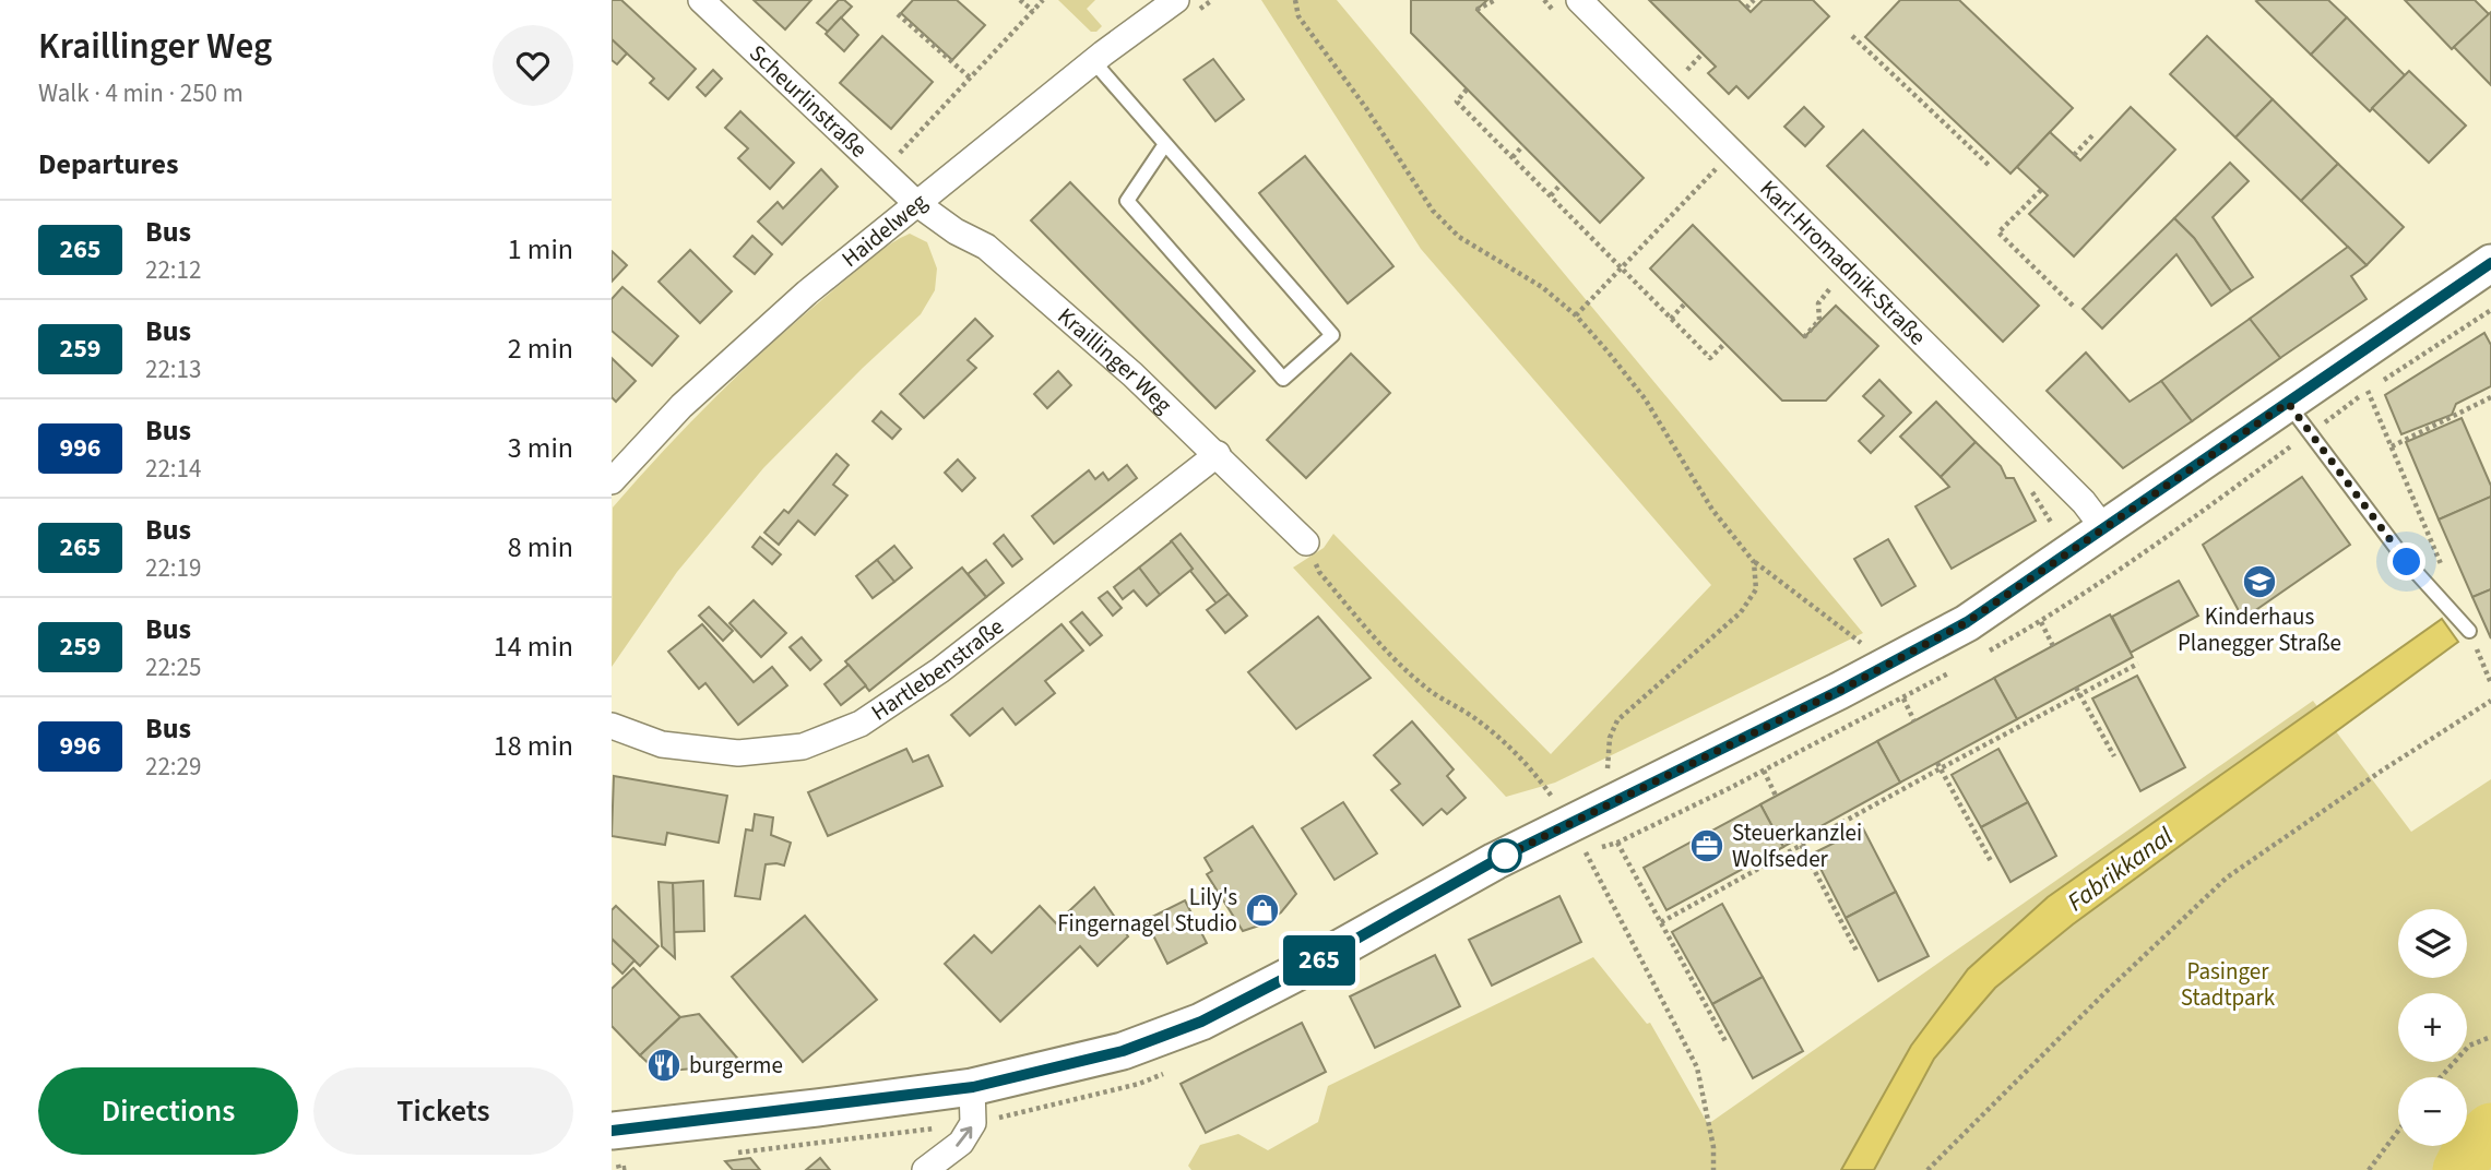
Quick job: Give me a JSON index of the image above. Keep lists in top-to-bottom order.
{
  "streets": {
    "street": [
      "Scheurlinstraße",
      "Haidelweg",
      "Karl-Hromadnik-Straße",
      "Kraillinger Weg",
      "Hartlebenstraße"
    ]
  },
  "crossings": [
    ["Scheurlinstraße", "Haidelweg"],
    ["Scheurlinstraße", "Kraillinger Weg"],
    ["Haidelweg", "Kraillinger Weg"],
    ["Kraillinger Weg", "Hartlebenstraße"]
  ],
  "water": ["Fabrikkanal"],
  "parks": ["Pasinger Stadtpark"],
  "places": {
    "school or university": ["Kinderhaus Planegger Straße"],
    "office": ["Steuerkanzlei Wolfseder"],
    "shop": ["Lily's Fingernagel Studio"],
    "restaurant": ["burgerme"]
  },
  "lines": ["bus line 265"],
  "page": {
    "heading": [
      ["Kraillinger Weg", "Walk · 4 min · 250 m"],
      "Departures"
    ],
    "on_map": "265",
    "list": [
      {
        "mark": "265",
        "name": "Bus",
        "note": "22:12",
        "value": "1 min"
      },
      {
        "mark": "259",
        "name": "Bus",
        "note": "22:13",
        "value": "2 min"
      },
      {
        "mark": "996",
        "name": "Bus",
        "note": "22:14",
        "value": "3 min"
      },
      {
        "mark": "265",
        "name": "Bus",
        "note": "22:19",
        "value": "8 min"
      },
      {
        "mark": "259",
        "name": "Bus",
        "note": "22:25",
        "value": "14 min"
      },
      {
        "mark": "996",
        "name": "Bus",
        "note": "22:29",
        "value": "18 min"
      }
    ],
    "map_buttons": ["+", "−"],
    "buttons": ["Directions", "Tickets"]
  }
}
